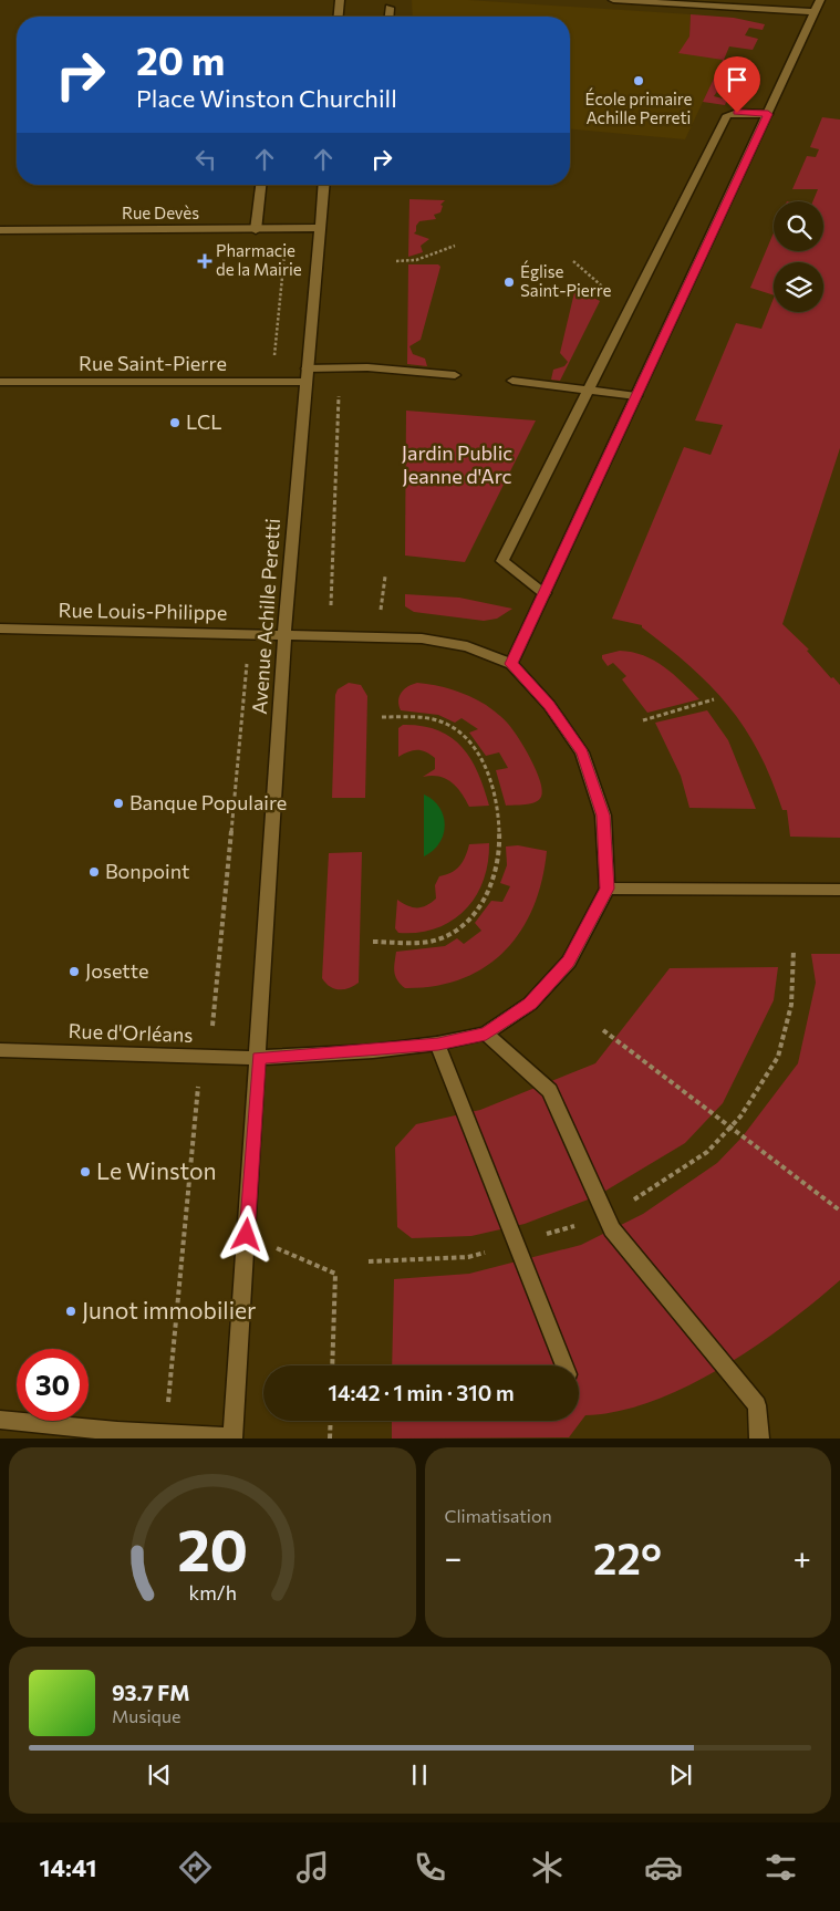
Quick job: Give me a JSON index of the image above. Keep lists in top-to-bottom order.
{
  "streets": {
    "street": [
      "Rue Devès",
      "Rue Saint-Pierre",
      "Rue Louis-Philippe",
      "Avenue Achille Peretti",
      "Rue d'Orléans"
    ]
  },
  "crossings": [
    ["Rue Devès", "Avenue Achille Peretti"],
    ["Rue Saint-Pierre", "Avenue Achille Peretti"],
    ["Rue Louis-Philippe", "Avenue Achille Peretti"],
    ["Avenue Achille Peretti", "Rue d'Orléans"]
  ],
  "parks": ["Jardin Public Jeanne d'Arc"],
  "places": {
    "other": [
      "École primaire Achille Perreti",
      "Église Saint-Pierre",
      "LCL",
      "Banque Populaire",
      "Bonpoint",
      "Josette",
      "Le Winston",
      "Junot immobilier"
    ],
    "health": ["Pharmacie de la Mairie"]
  },
  "page": {
    "turn": ["20 m", "Place Winston Churchill"],
    "limit": "30",
    "trip": "14:42 · 1 min · 310 m",
    "tile": "Climatisation",
    "heat": ["−", "22°", "+"],
    "song": ["93.7 FM", "Musique"],
    "tabs": "14:41",
    "gauge": ["20", "km/h"]
  }
}
